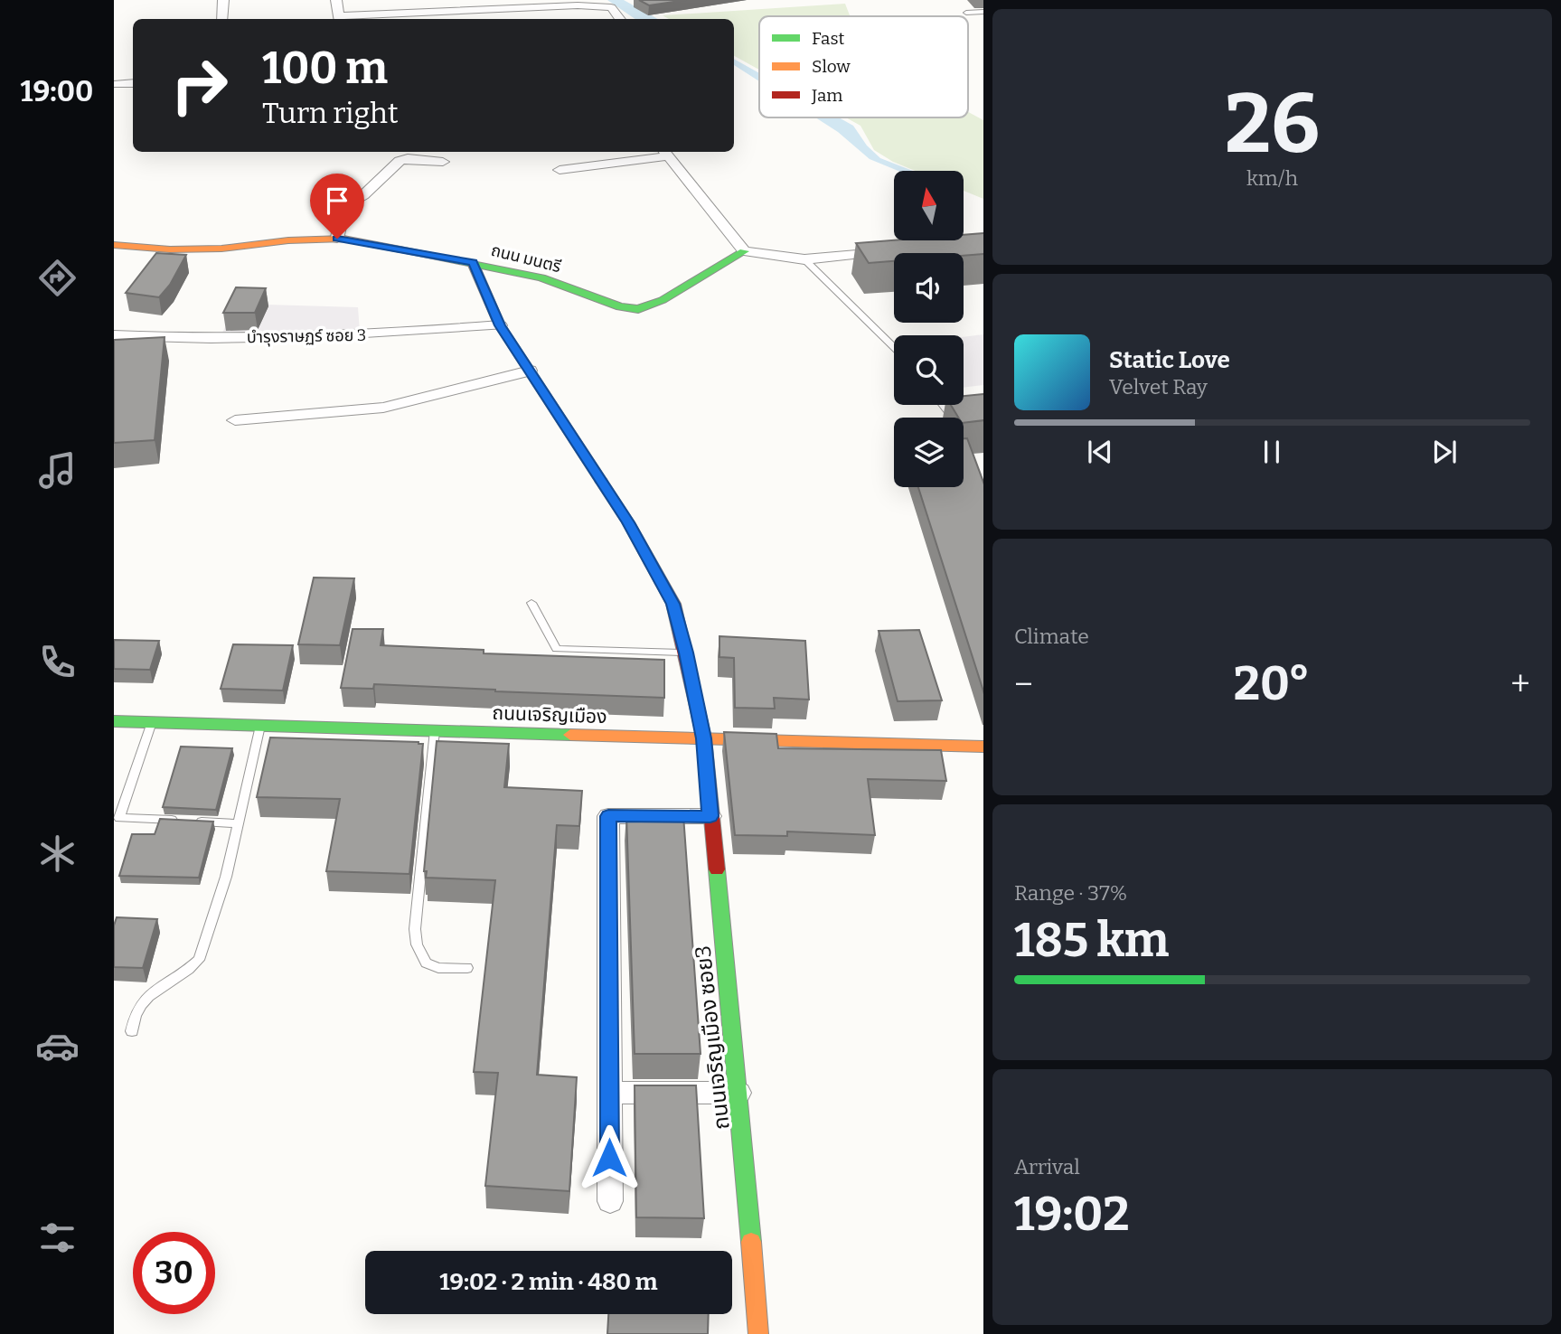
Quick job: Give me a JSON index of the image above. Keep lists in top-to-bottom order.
{
  "streets": {
    "street": [
      "ถนน มนตรี",
      "บำรุงราษฏร์ ซอย 3",
      "ถนนเจริญเมือง",
      "ถนนเจริญเมือง ซอย3"
    ]
  },
  "crossings": [
    ["ถนน มนตรี", "ถนนเจริญเมือง ซอย3"],
    ["บำรุงราษฏร์ ซอย 3", "ถนนเจริญเมือง ซอย3"],
    ["ถนนเจริญเมือง", "ถนนเจริญเมือง ซอย3"]
  ],
  "legend": ["Fast", "Slow", "Jam"],
  "north": "top",
  "page": {
    "tabs": "19:00",
    "tile": [
      ["26", "km/h"],
      "Climate",
      ["Range · 37%", "185 km"],
      ["Arrival", "19:02"]
    ],
    "turn": ["100 m", "Turn right"],
    "song": ["Static Love", "Velvet Ray"],
    "heat": ["−", "20°", "+"],
    "limit": "30",
    "trip": "19:02 · 2 min · 480 m"
  }
}
